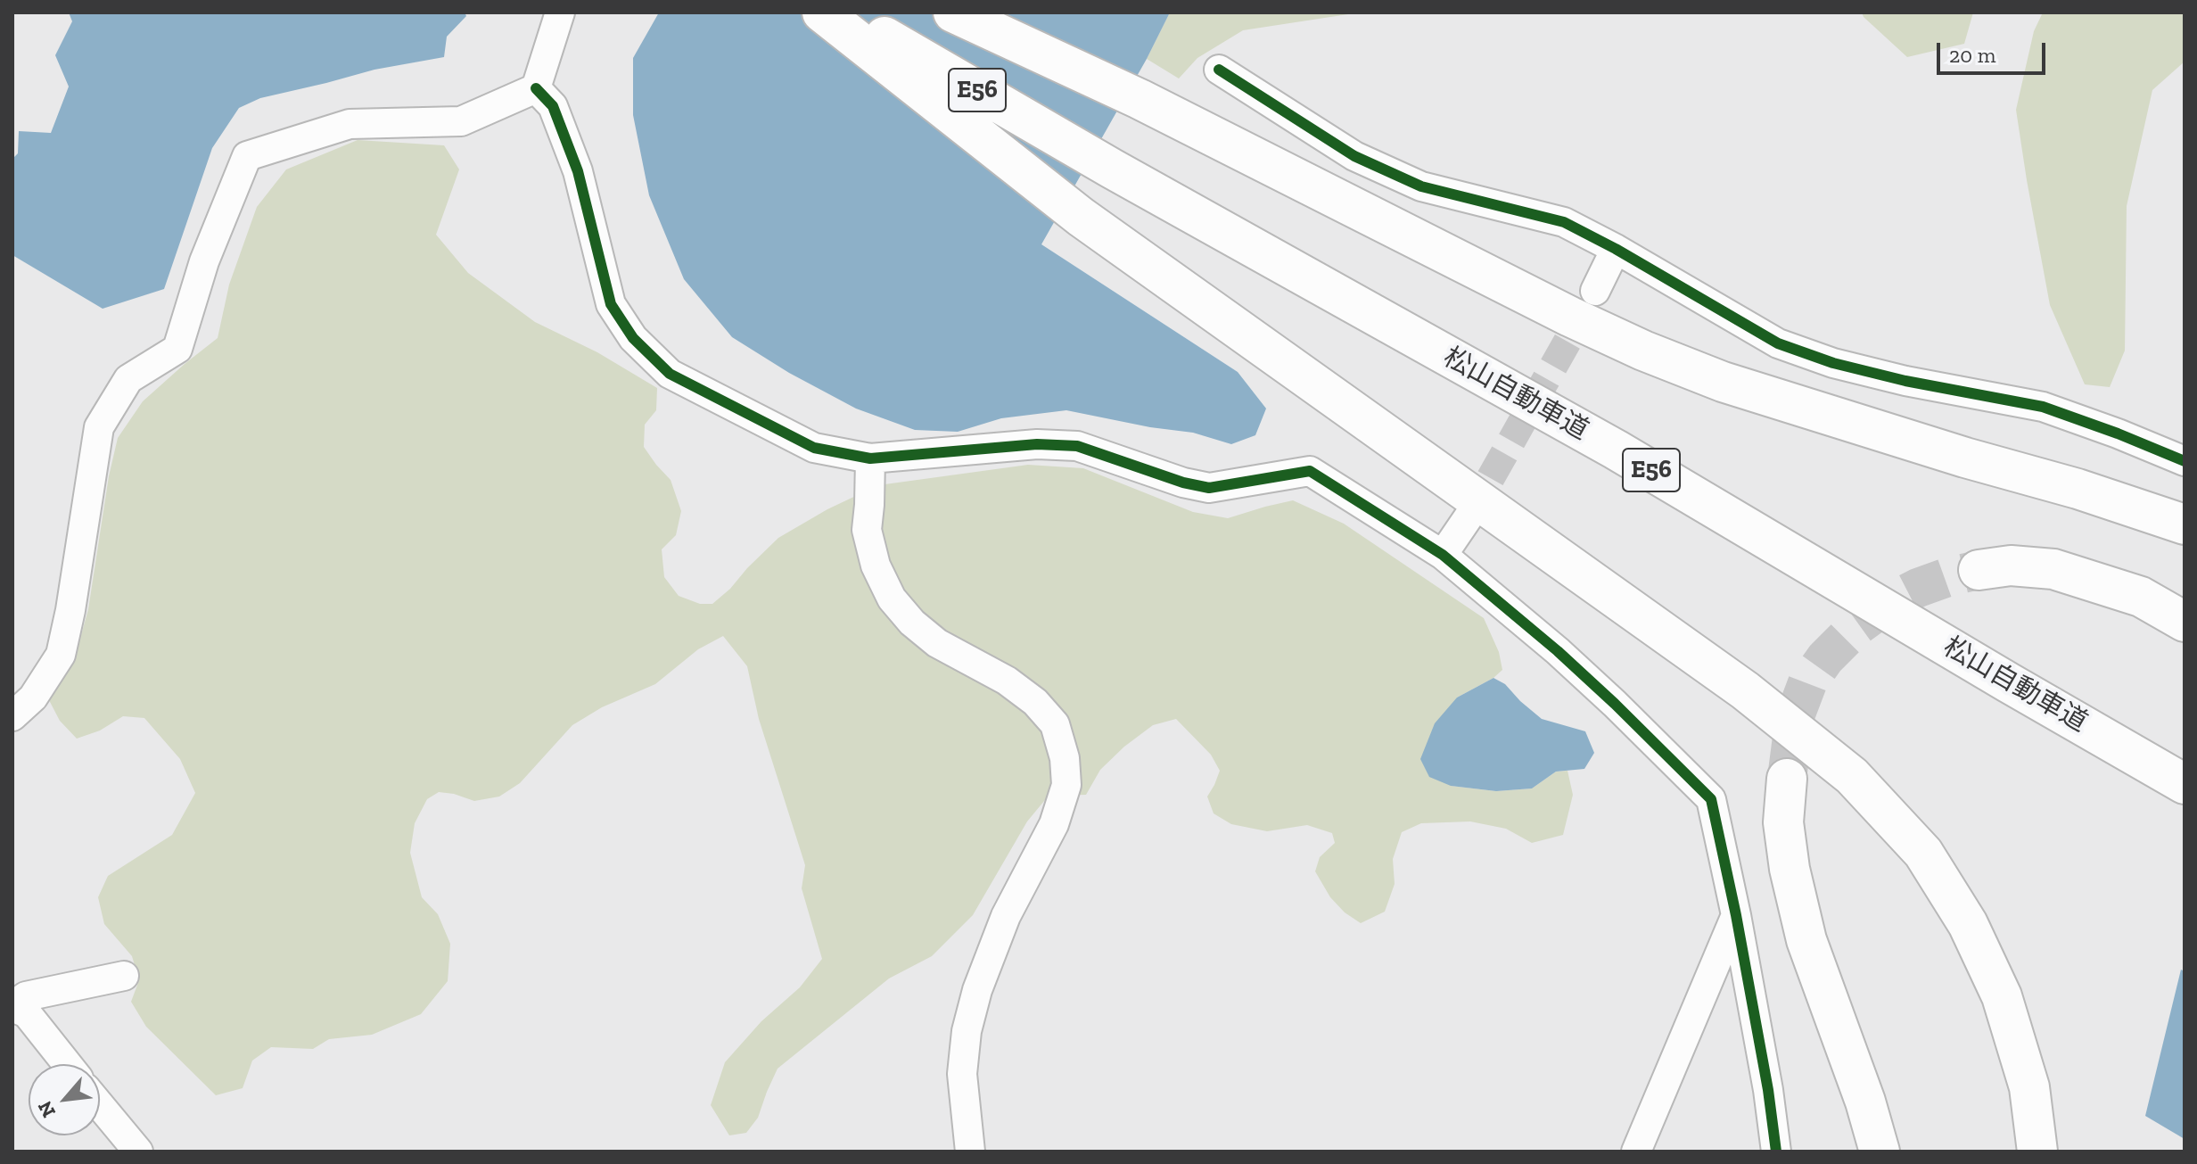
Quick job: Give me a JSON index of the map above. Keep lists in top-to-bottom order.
{
  "streets": {
    "highway": ["E56", "松山自動車道"]
  },
  "scale_bar": "20 m",
  "north": "bottom left"
}
